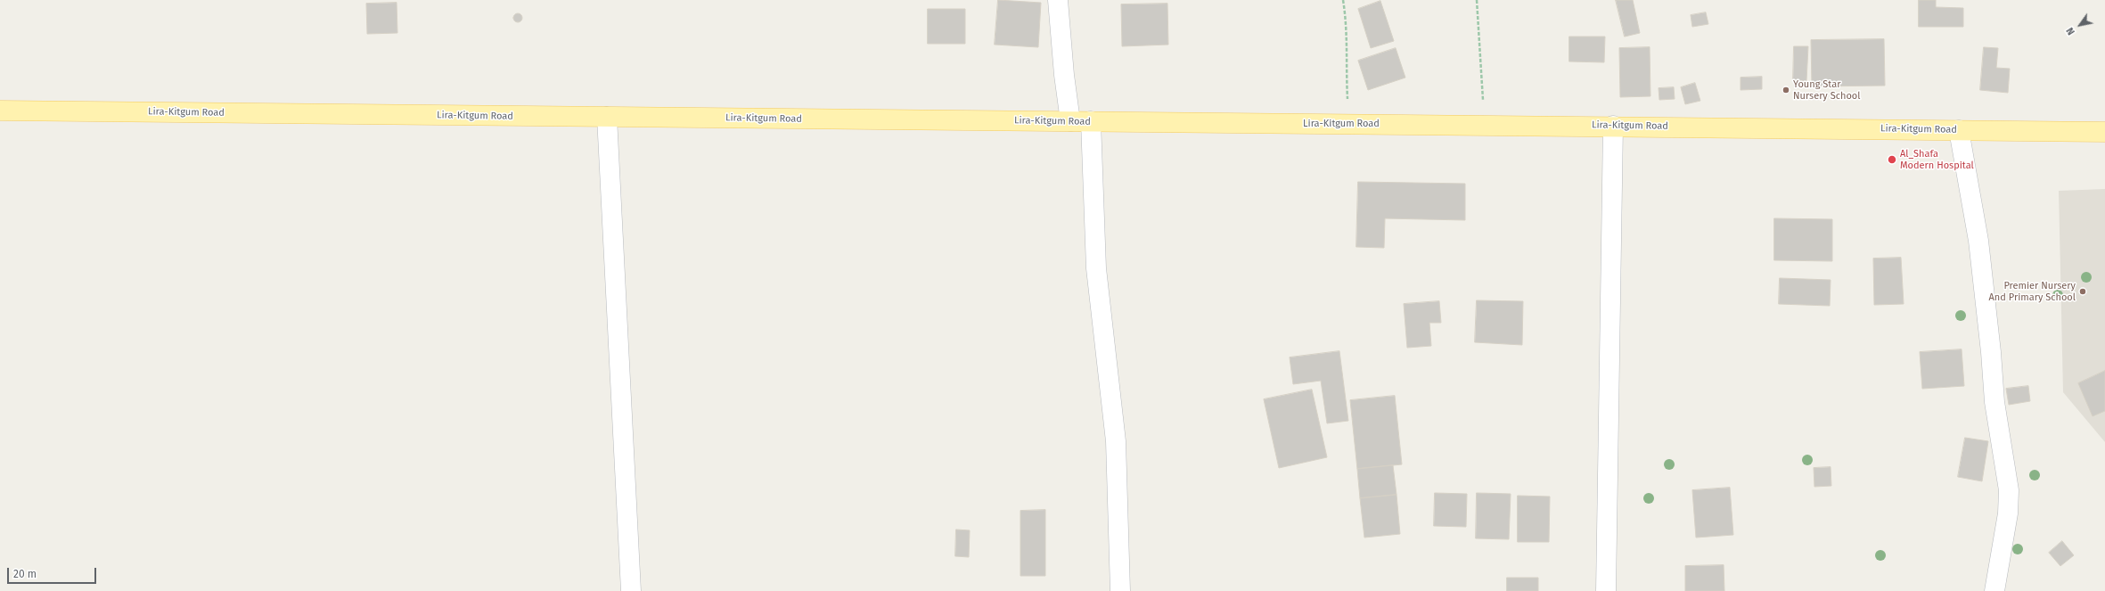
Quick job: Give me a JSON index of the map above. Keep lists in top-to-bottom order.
{
  "streets": {
    "main road": ["Lira-Kitgum Road"]
  },
  "places": ["Young Star Nursery School", "Al_Shafa Modern Hospital", "Premier Nursery And Primary School"],
  "scale_bar": "20 m",
  "north": "bottom left"
}
